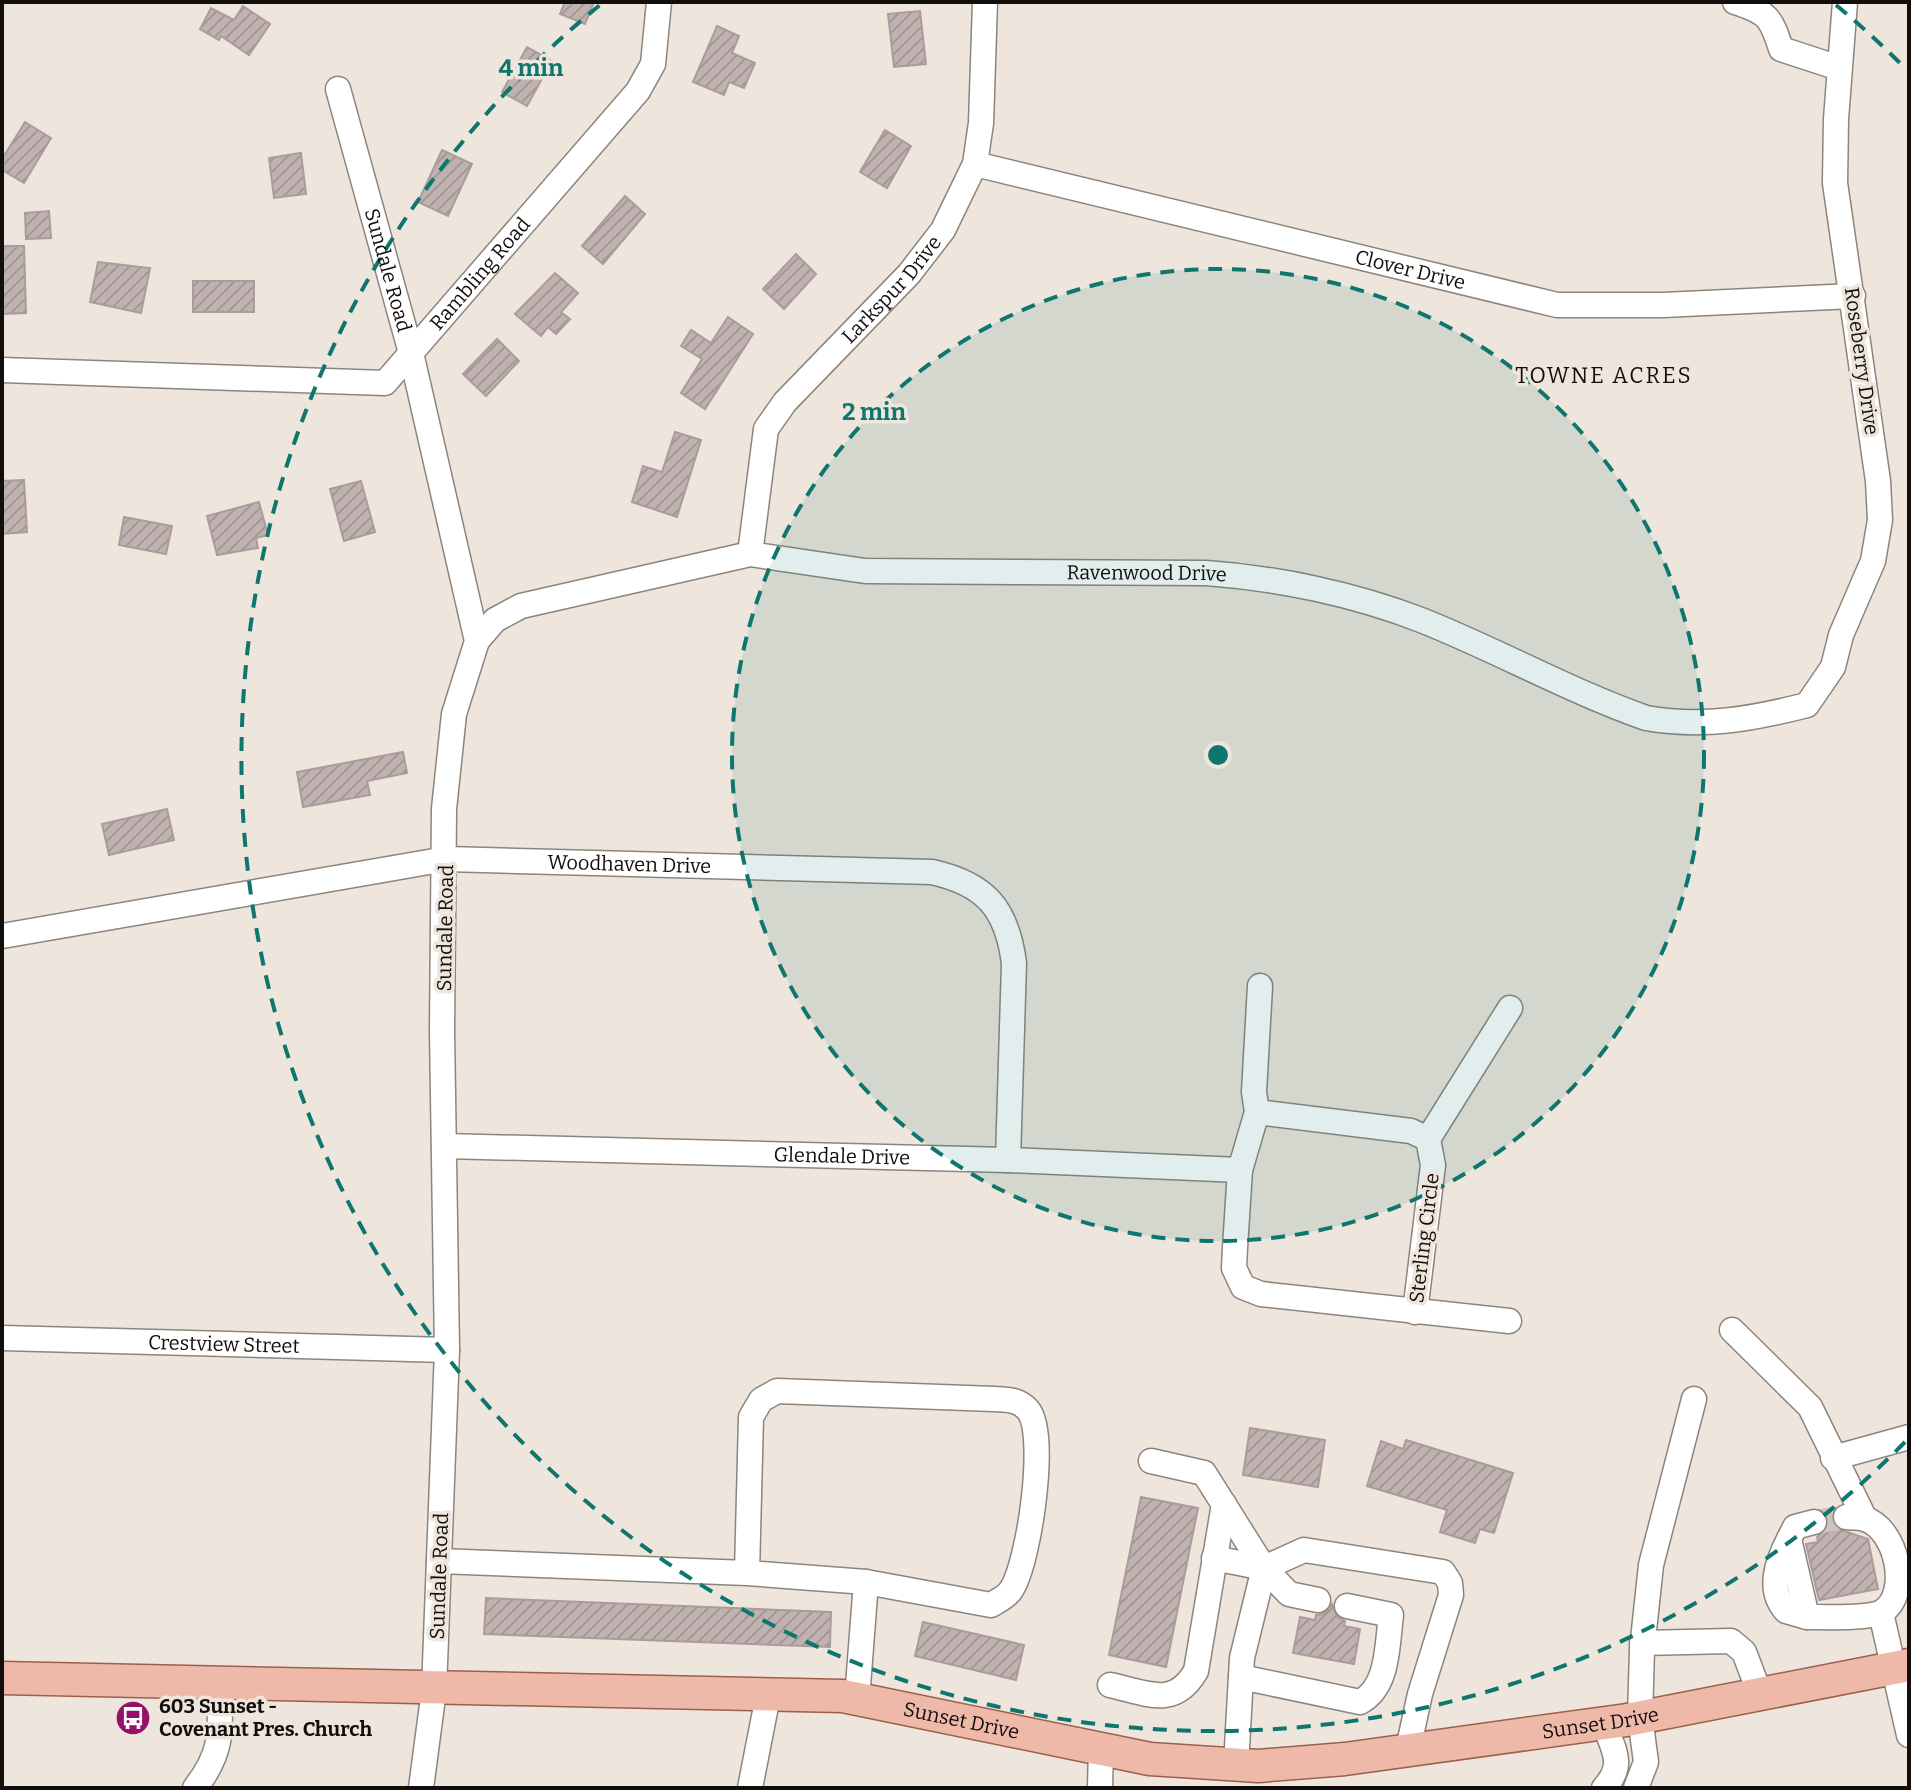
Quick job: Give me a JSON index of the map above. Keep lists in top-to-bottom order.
{
  "streets": {
    "main road": ["Sunset Drive"],
    "street": [
      "Clover Drive",
      "Sundale Road",
      "Rambling Road",
      "Larkspur Drive",
      "Roseberry Drive",
      "Ravenwood Drive",
      "Woodhaven Drive",
      "Glendale Drive",
      "Sterling Circle",
      "Crestview Street"
    ]
  },
  "crossings": [
    ["Clover Drive", "Larkspur Drive"],
    ["Clover Drive", "Roseberry Drive"],
    ["Sundale Road", "Rambling Road"],
    ["Sundale Road", "Ravenwood Drive"],
    ["Sundale Road", "Woodhaven Drive"],
    ["Sundale Road", "Glendale Drive"],
    ["Sundale Road", "Crestview Street"],
    ["Sundale Road", "Sunset Drive"],
    ["Larkspur Drive", "Ravenwood Drive"],
    ["Roseberry Drive", "Ravenwood Drive"],
    ["Woodhaven Drive", "Glendale Drive"],
    ["Glendale Drive", "Sterling Circle"]
  ],
  "districts": ["TOWNE ACRES"],
  "places": {
    "bus stop": ["603 Sunset - Covenant Pres. Church"]
  },
  "rings": ["4 min", "2 min"]
}
